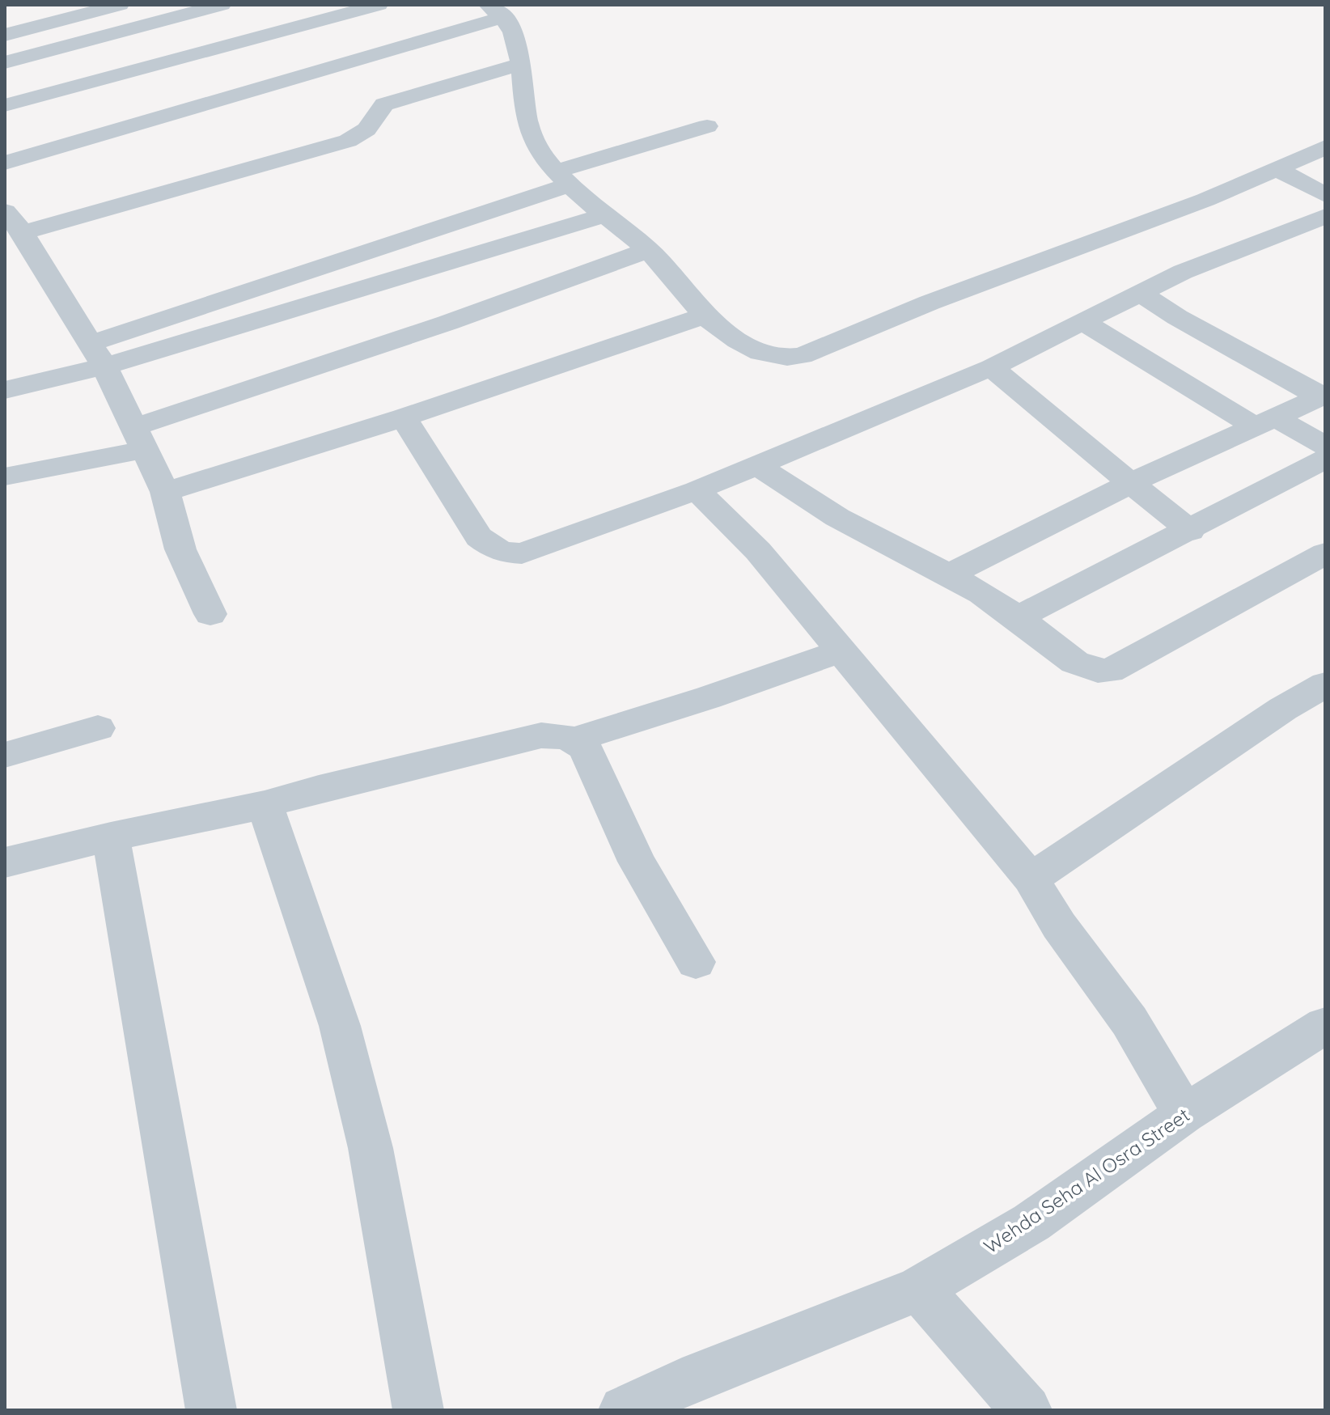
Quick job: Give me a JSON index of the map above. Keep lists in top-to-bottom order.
{
  "streets": {
    "street": ["Wehda Seha Al Osra Street"]
  }
}
